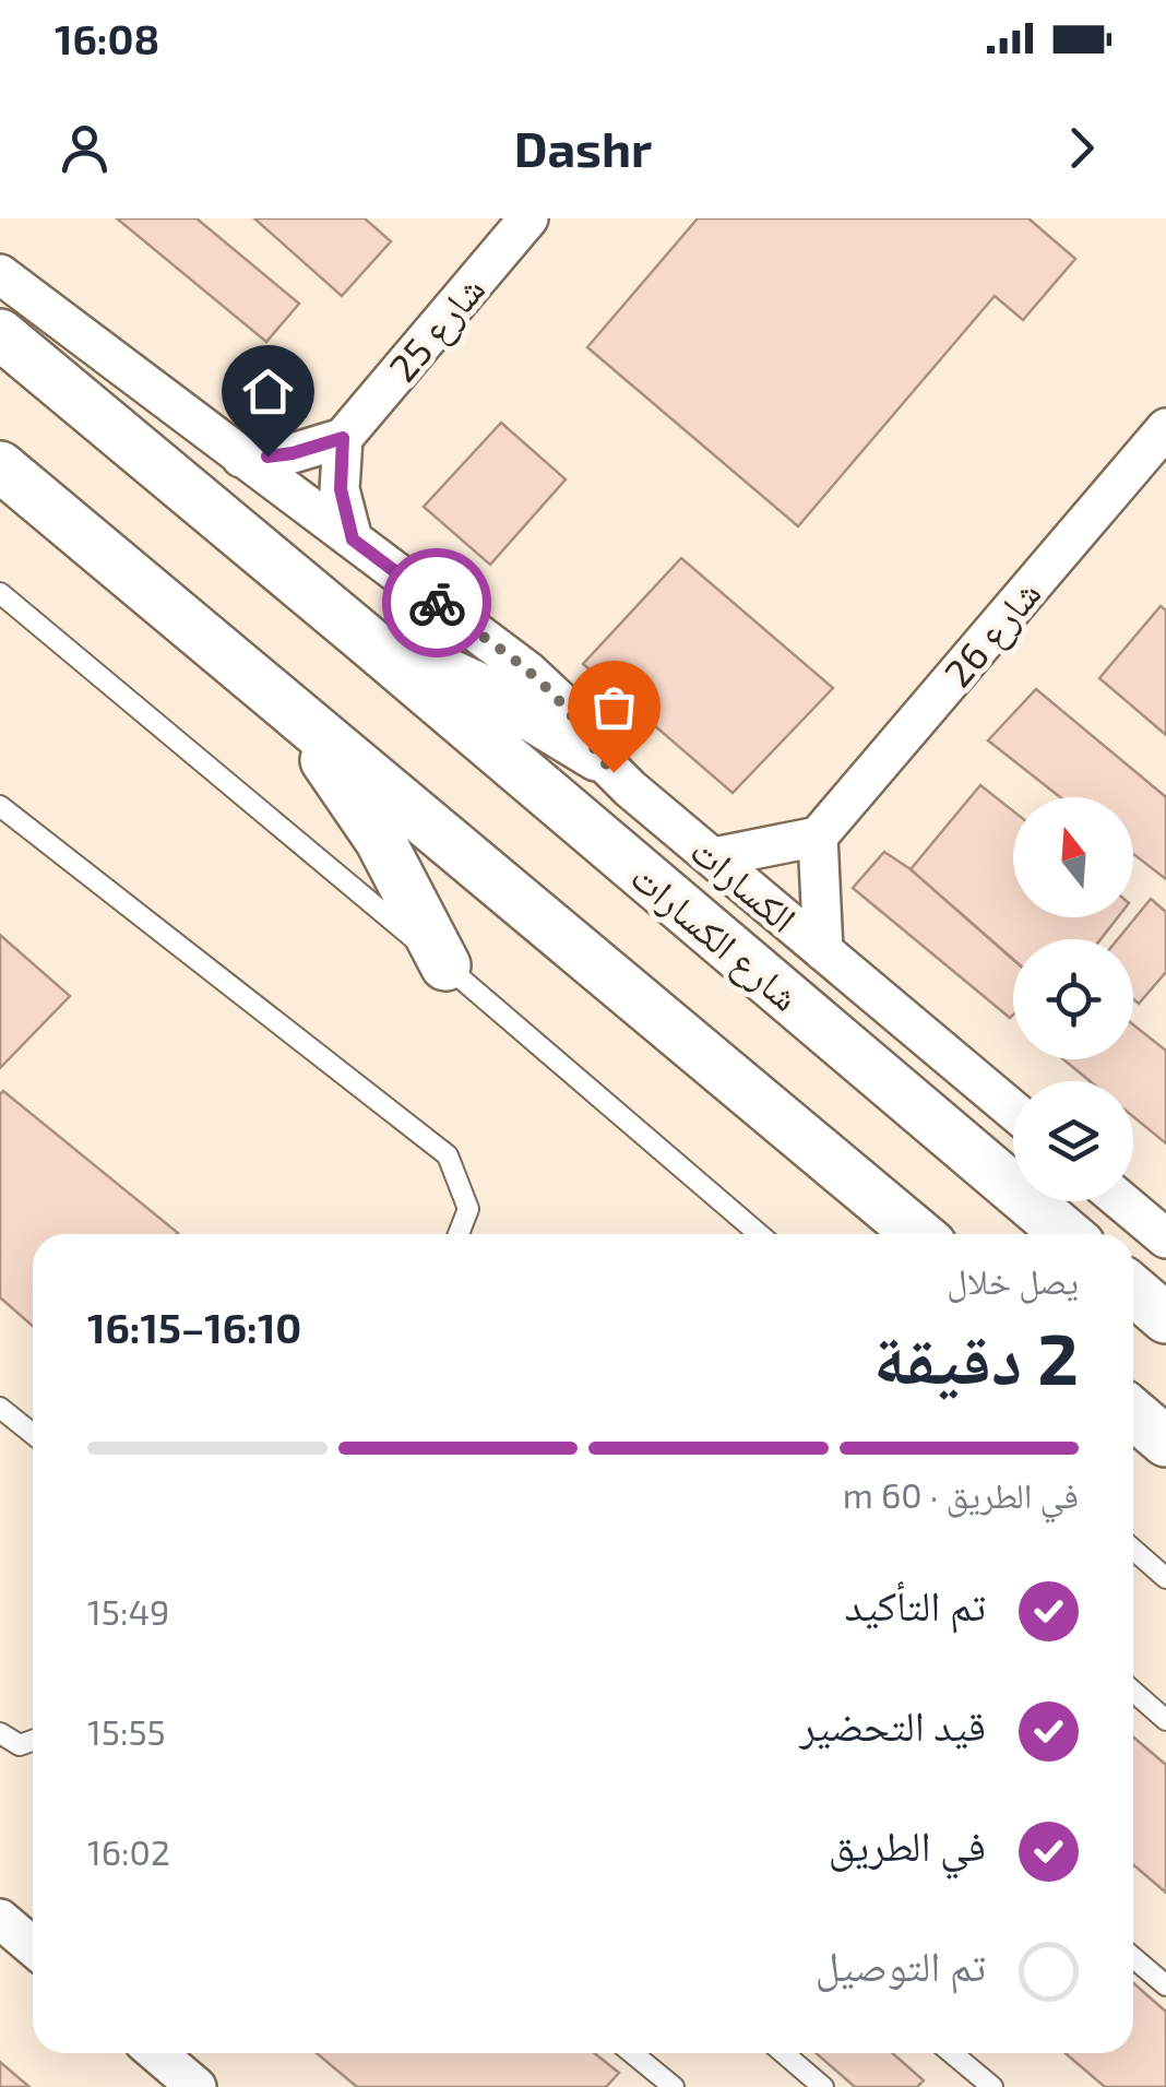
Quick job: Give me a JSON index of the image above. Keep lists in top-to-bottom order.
{
  "streets": {
    "street": [
      "شارع 25",
      "شارع 26",
      "الكسارات",
      "شارع الكسارات"
    ]
  },
  "north": "top",
  "page": {
    "status": "16:08",
    "header": "Dashr",
    "heading": ["2 دقيقة", "يصل خلال", "16:10–16:15"],
    "bar": "في الطريق · 60 m",
    "list": [
      ["تم التأكيد", "15:49"],
      ["قيد التحضير", "15:55"],
      ["في الطريق", "16:02"],
      "تم التوصيل"
    ]
  }
}
